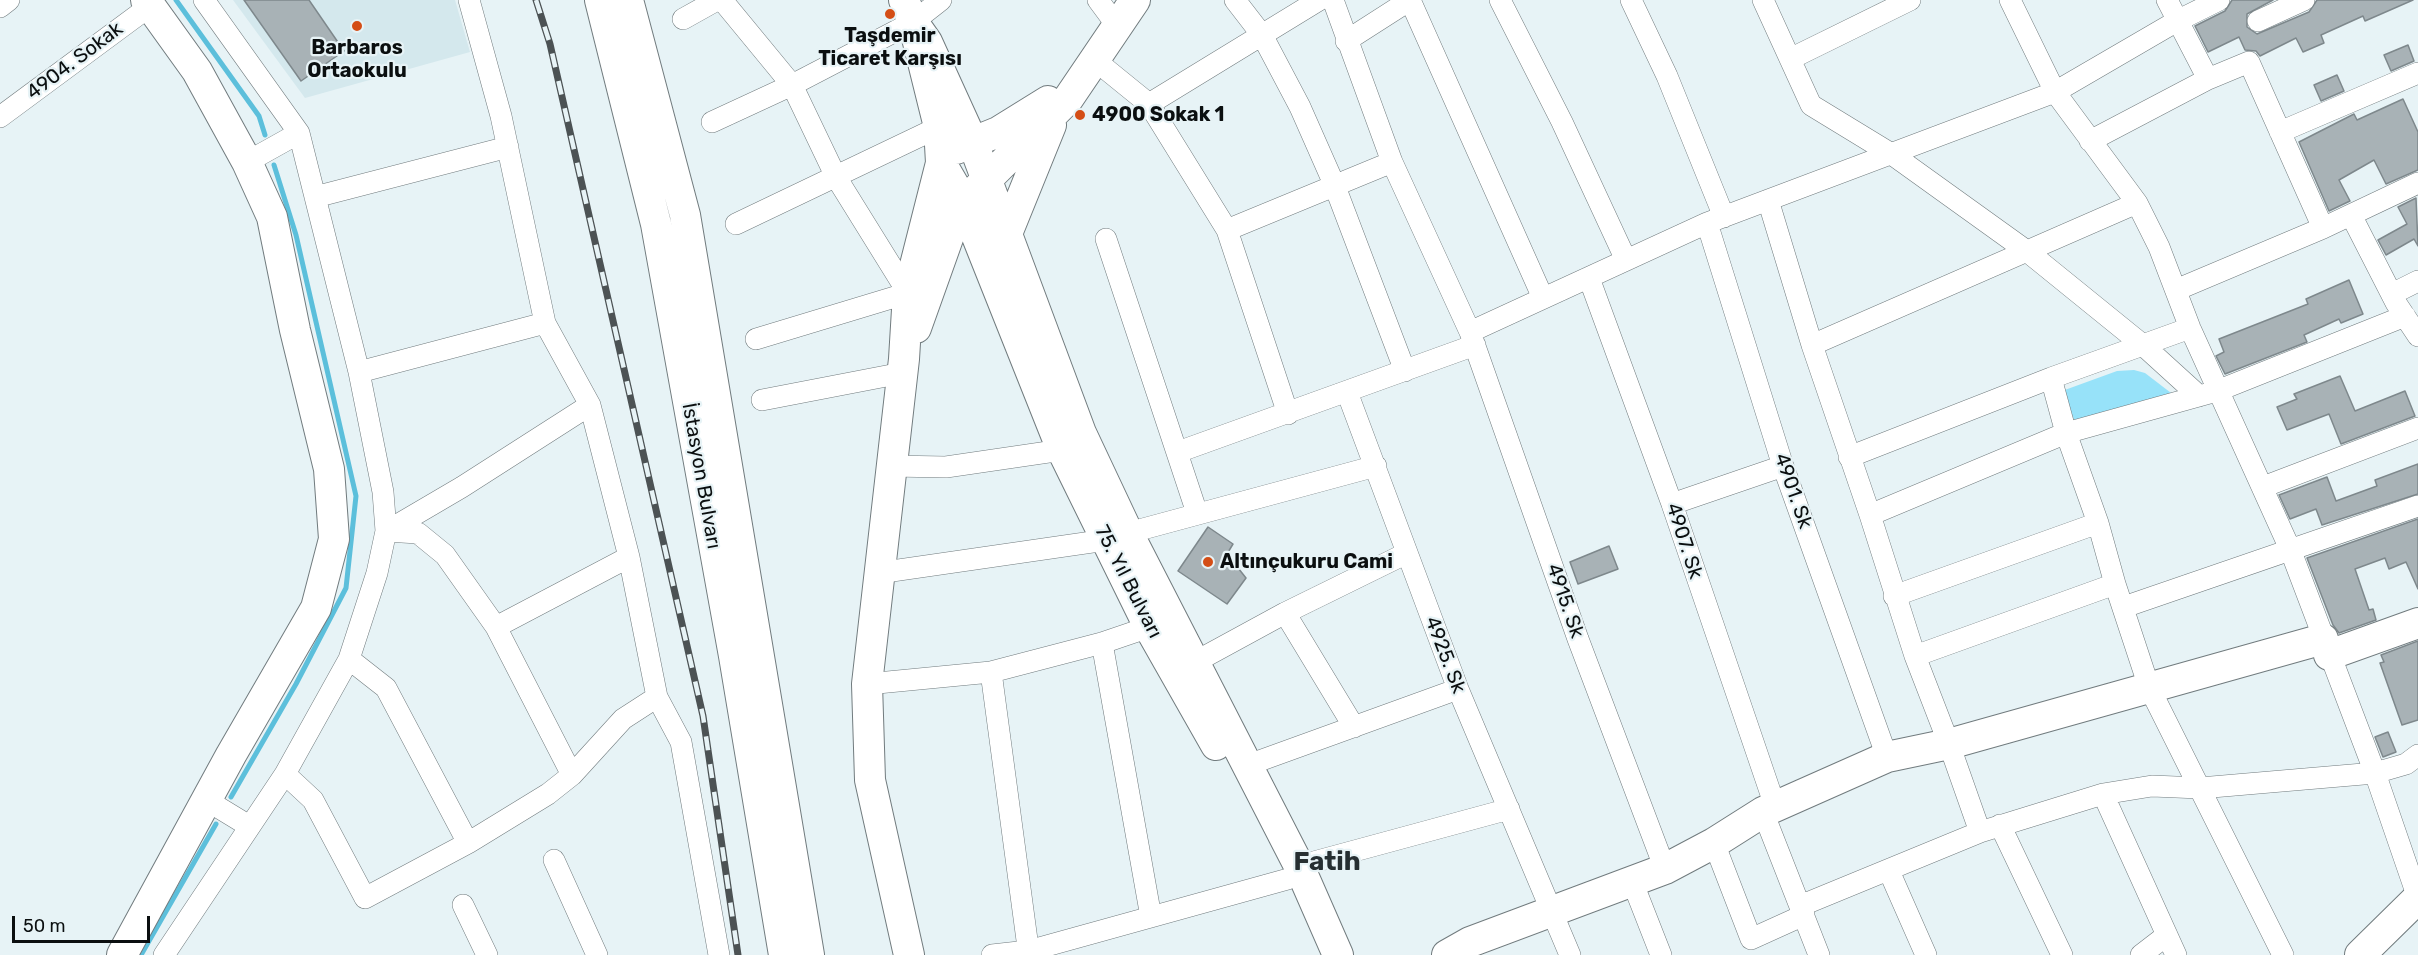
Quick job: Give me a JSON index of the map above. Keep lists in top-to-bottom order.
{
  "streets": {
    "street": [
      "4904. Sokak",
      "İstasyon Bulvarı",
      "4901. Sk",
      "4907. Sk",
      "75. Yıl Bulvarı",
      "4915. Sk",
      "4925. Sk"
    ]
  },
  "districts": ["Fatih"],
  "places": [
    "Taşdemir Ticaret Karşısı",
    "Barbaros Ortaokulu",
    "4900 Sokak 1",
    "Altınçukuru Cami"
  ],
  "scale_bar": "50 m"
}
